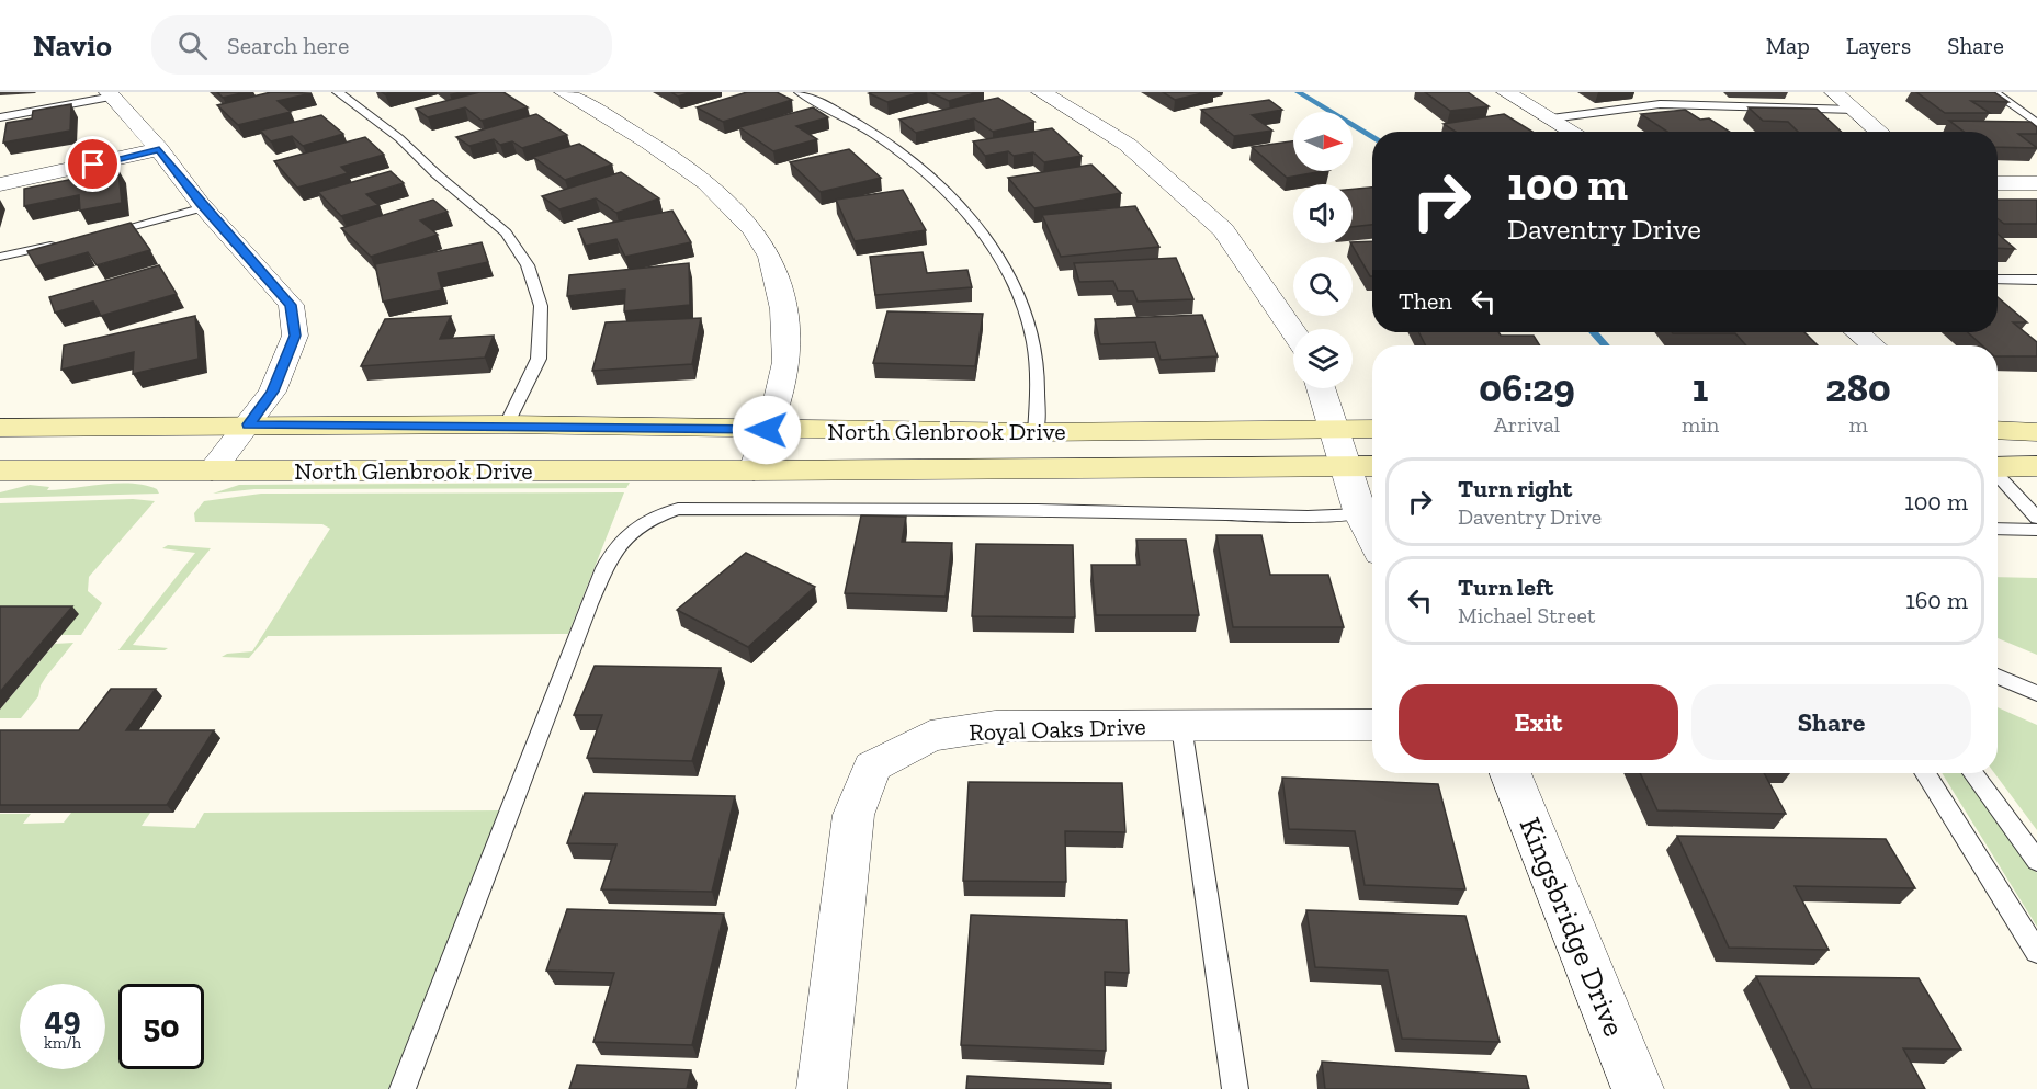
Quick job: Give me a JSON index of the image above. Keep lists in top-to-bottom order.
{
  "streets": {
    "main road": ["North Glenbrook Drive"],
    "street": ["Royal Oaks Drive", "Kingsbridge Drive"]
  },
  "north": "right",
  "page": {
    "header": "Navio",
    "search": "Search here",
    "nav": ["Map", "Layers", "Share"],
    "turn": ["100 m", "Daventry Drive"],
    "then": "Then",
    "eta": [
      "06:29",
      "Arrival",
      "1",
      "min",
      "280",
      "m"
    ],
    "list": [
      {
        "name": "Turn right",
        "note": "Daventry Drive",
        "value": "100 m"
      },
      {
        "name": "Turn left",
        "note": "Michael Street",
        "value": "160 m"
      }
    ],
    "buttons": ["Exit", "Share"],
    "speed": "49 km/h",
    "limit": "50"
  }
}
